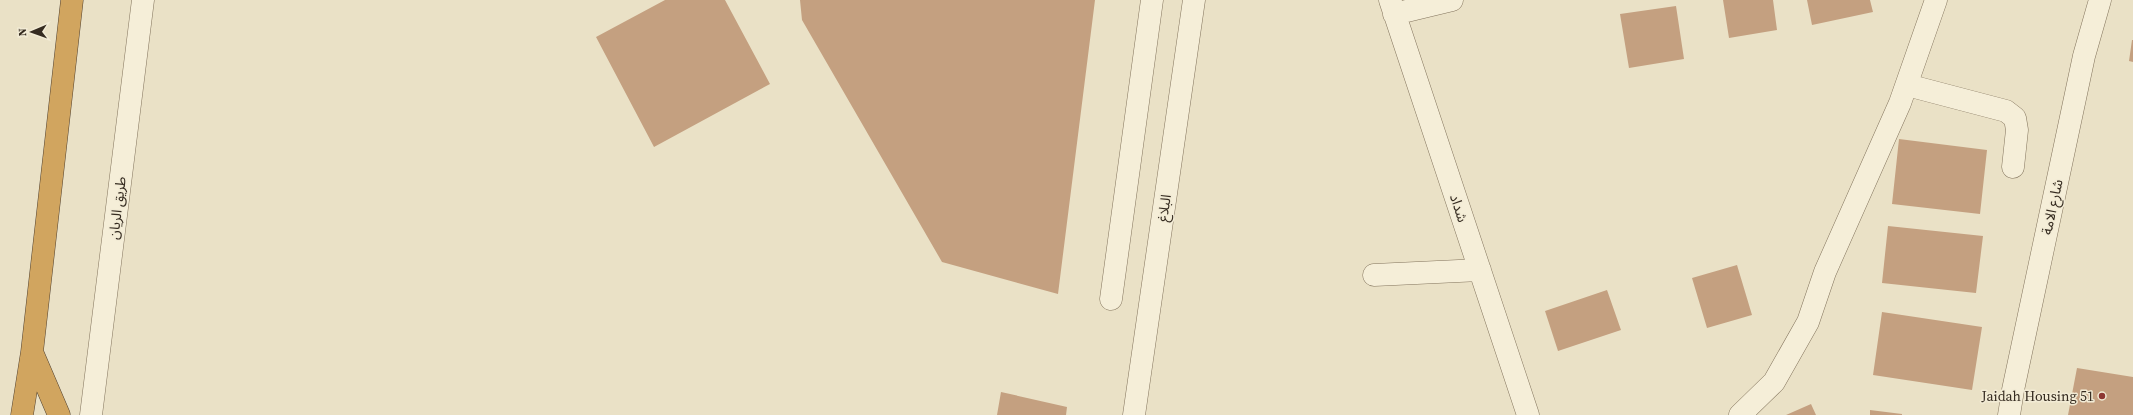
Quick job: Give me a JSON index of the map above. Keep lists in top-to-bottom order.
{
  "streets": {
    "street": [
      "شارع الامة",
      "طريق الريان",
      "البلاغ",
      "شداد"
    ]
  },
  "places": ["Jaidah Housing 51"],
  "north": "left"
}
